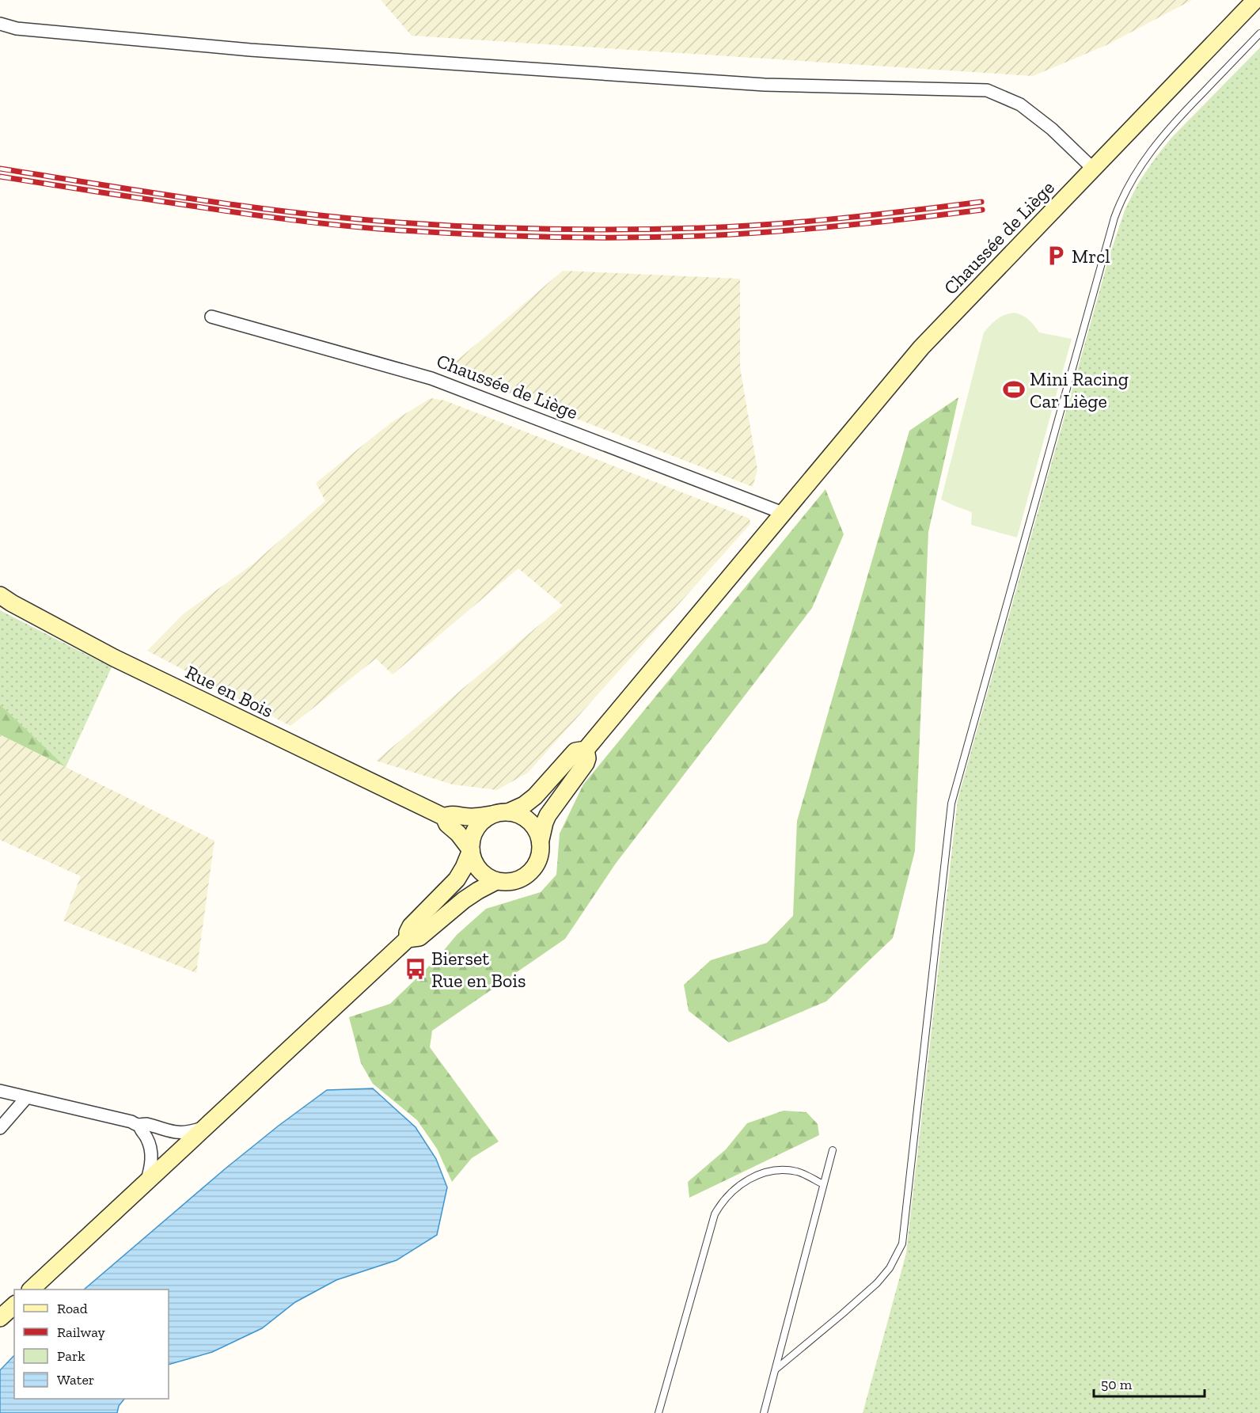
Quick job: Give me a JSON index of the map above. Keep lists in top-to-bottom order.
{
  "streets": {
    "main road": ["Chaussée de Liège", "Rue en Bois"]
  },
  "crossings": [
    ["Chaussée de Liège", "Rue en Bois"]
  ],
  "places": {
    "parking": ["Mrcl"],
    "sports": ["Mini Racing Car Liège"],
    "bus stop": ["Bierset Rue en Bois"]
  },
  "legend": [
    "Road",
    "Railway",
    "Park",
    "Water"
  ],
  "scale_bar": "50 m"
}
